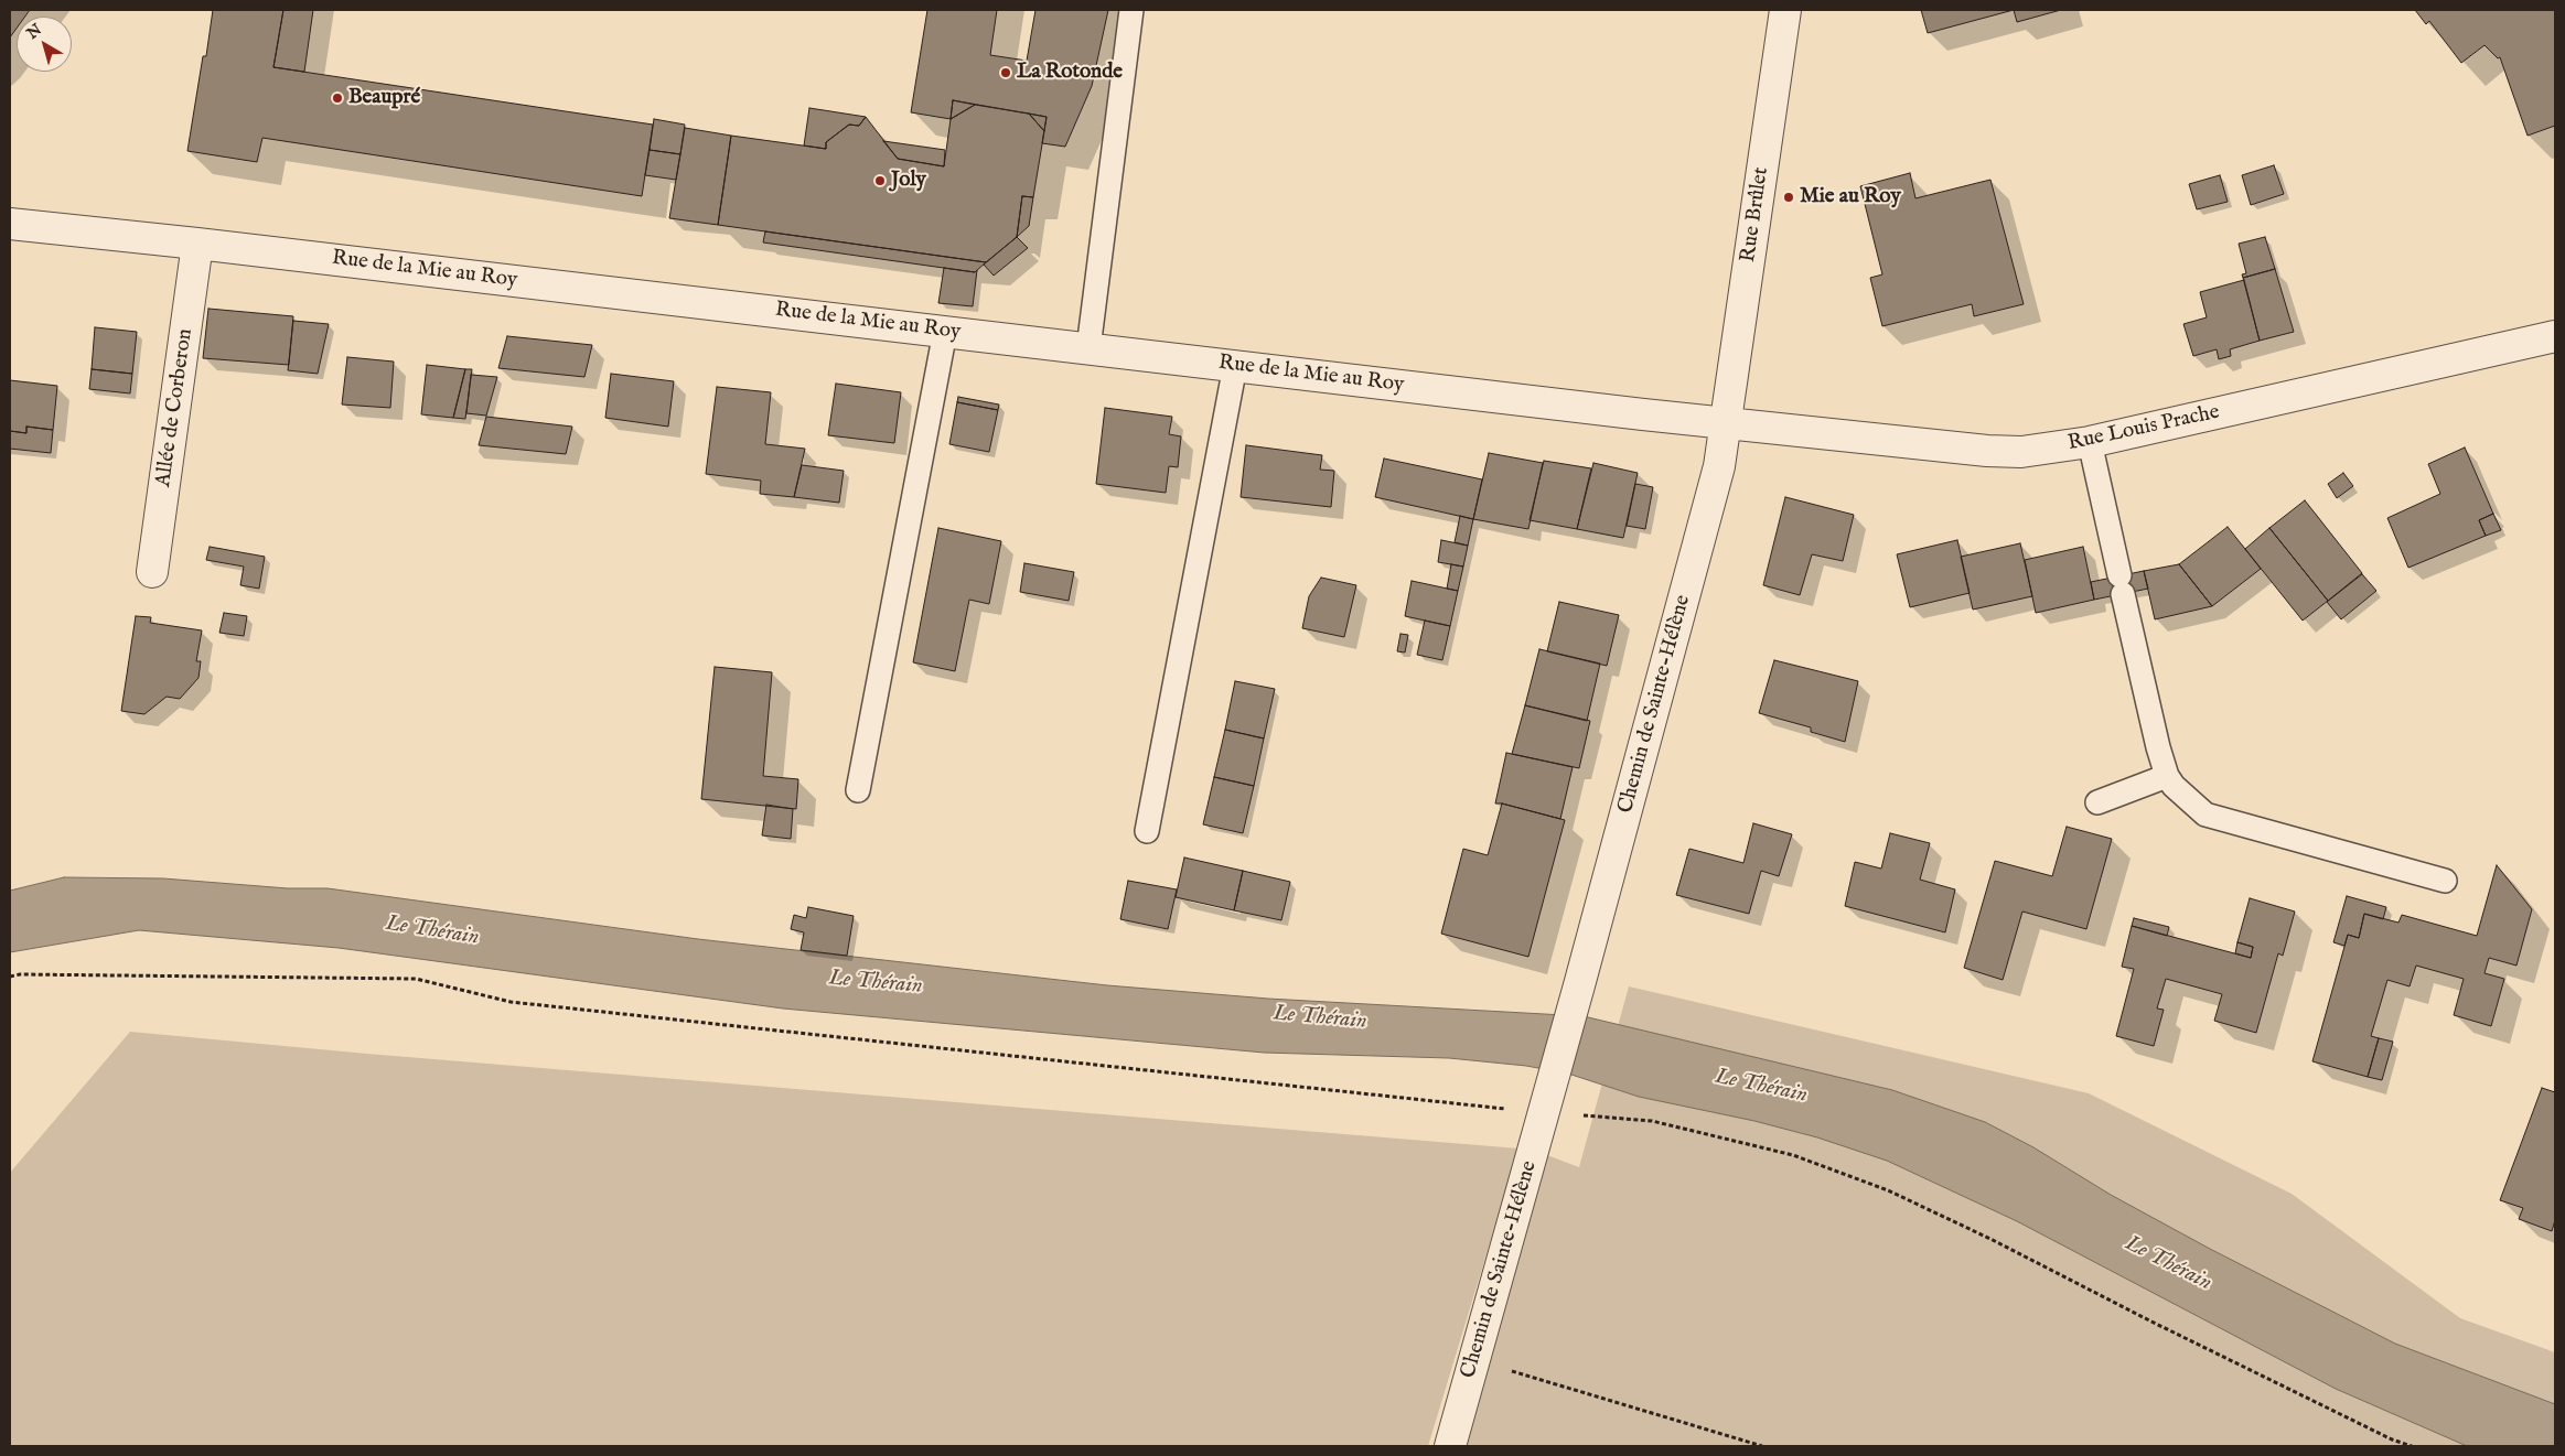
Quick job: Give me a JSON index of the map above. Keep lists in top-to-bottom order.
{
  "streets": {
    "street": [
      "Rue Brûlet",
      "Rue de la Mie au Roy",
      "Allée de Corberon",
      "Rue Louis Prache",
      "Chemin de Sainte-Hélène"
    ]
  },
  "crossings": [
    ["Rue Brûlet", "Rue de la Mie au Roy"],
    ["Rue Brûlet", "Rue Louis Prache"],
    ["Rue Brûlet", "Chemin de Sainte-Hélène"],
    ["Rue de la Mie au Roy", "Allée de Corberon"],
    ["Rue de la Mie au Roy", "Rue Louis Prache"],
    ["Rue de la Mie au Roy", "Chemin de Sainte-Hélène"],
    ["Rue Louis Prache", "Chemin de Sainte-Hélène"]
  ],
  "water": ["Le Thérain"],
  "places": [
    "La Rotonde",
    "Beaupré",
    "Joly",
    "Mie au Roy"
  ],
  "north": "top left"
}
